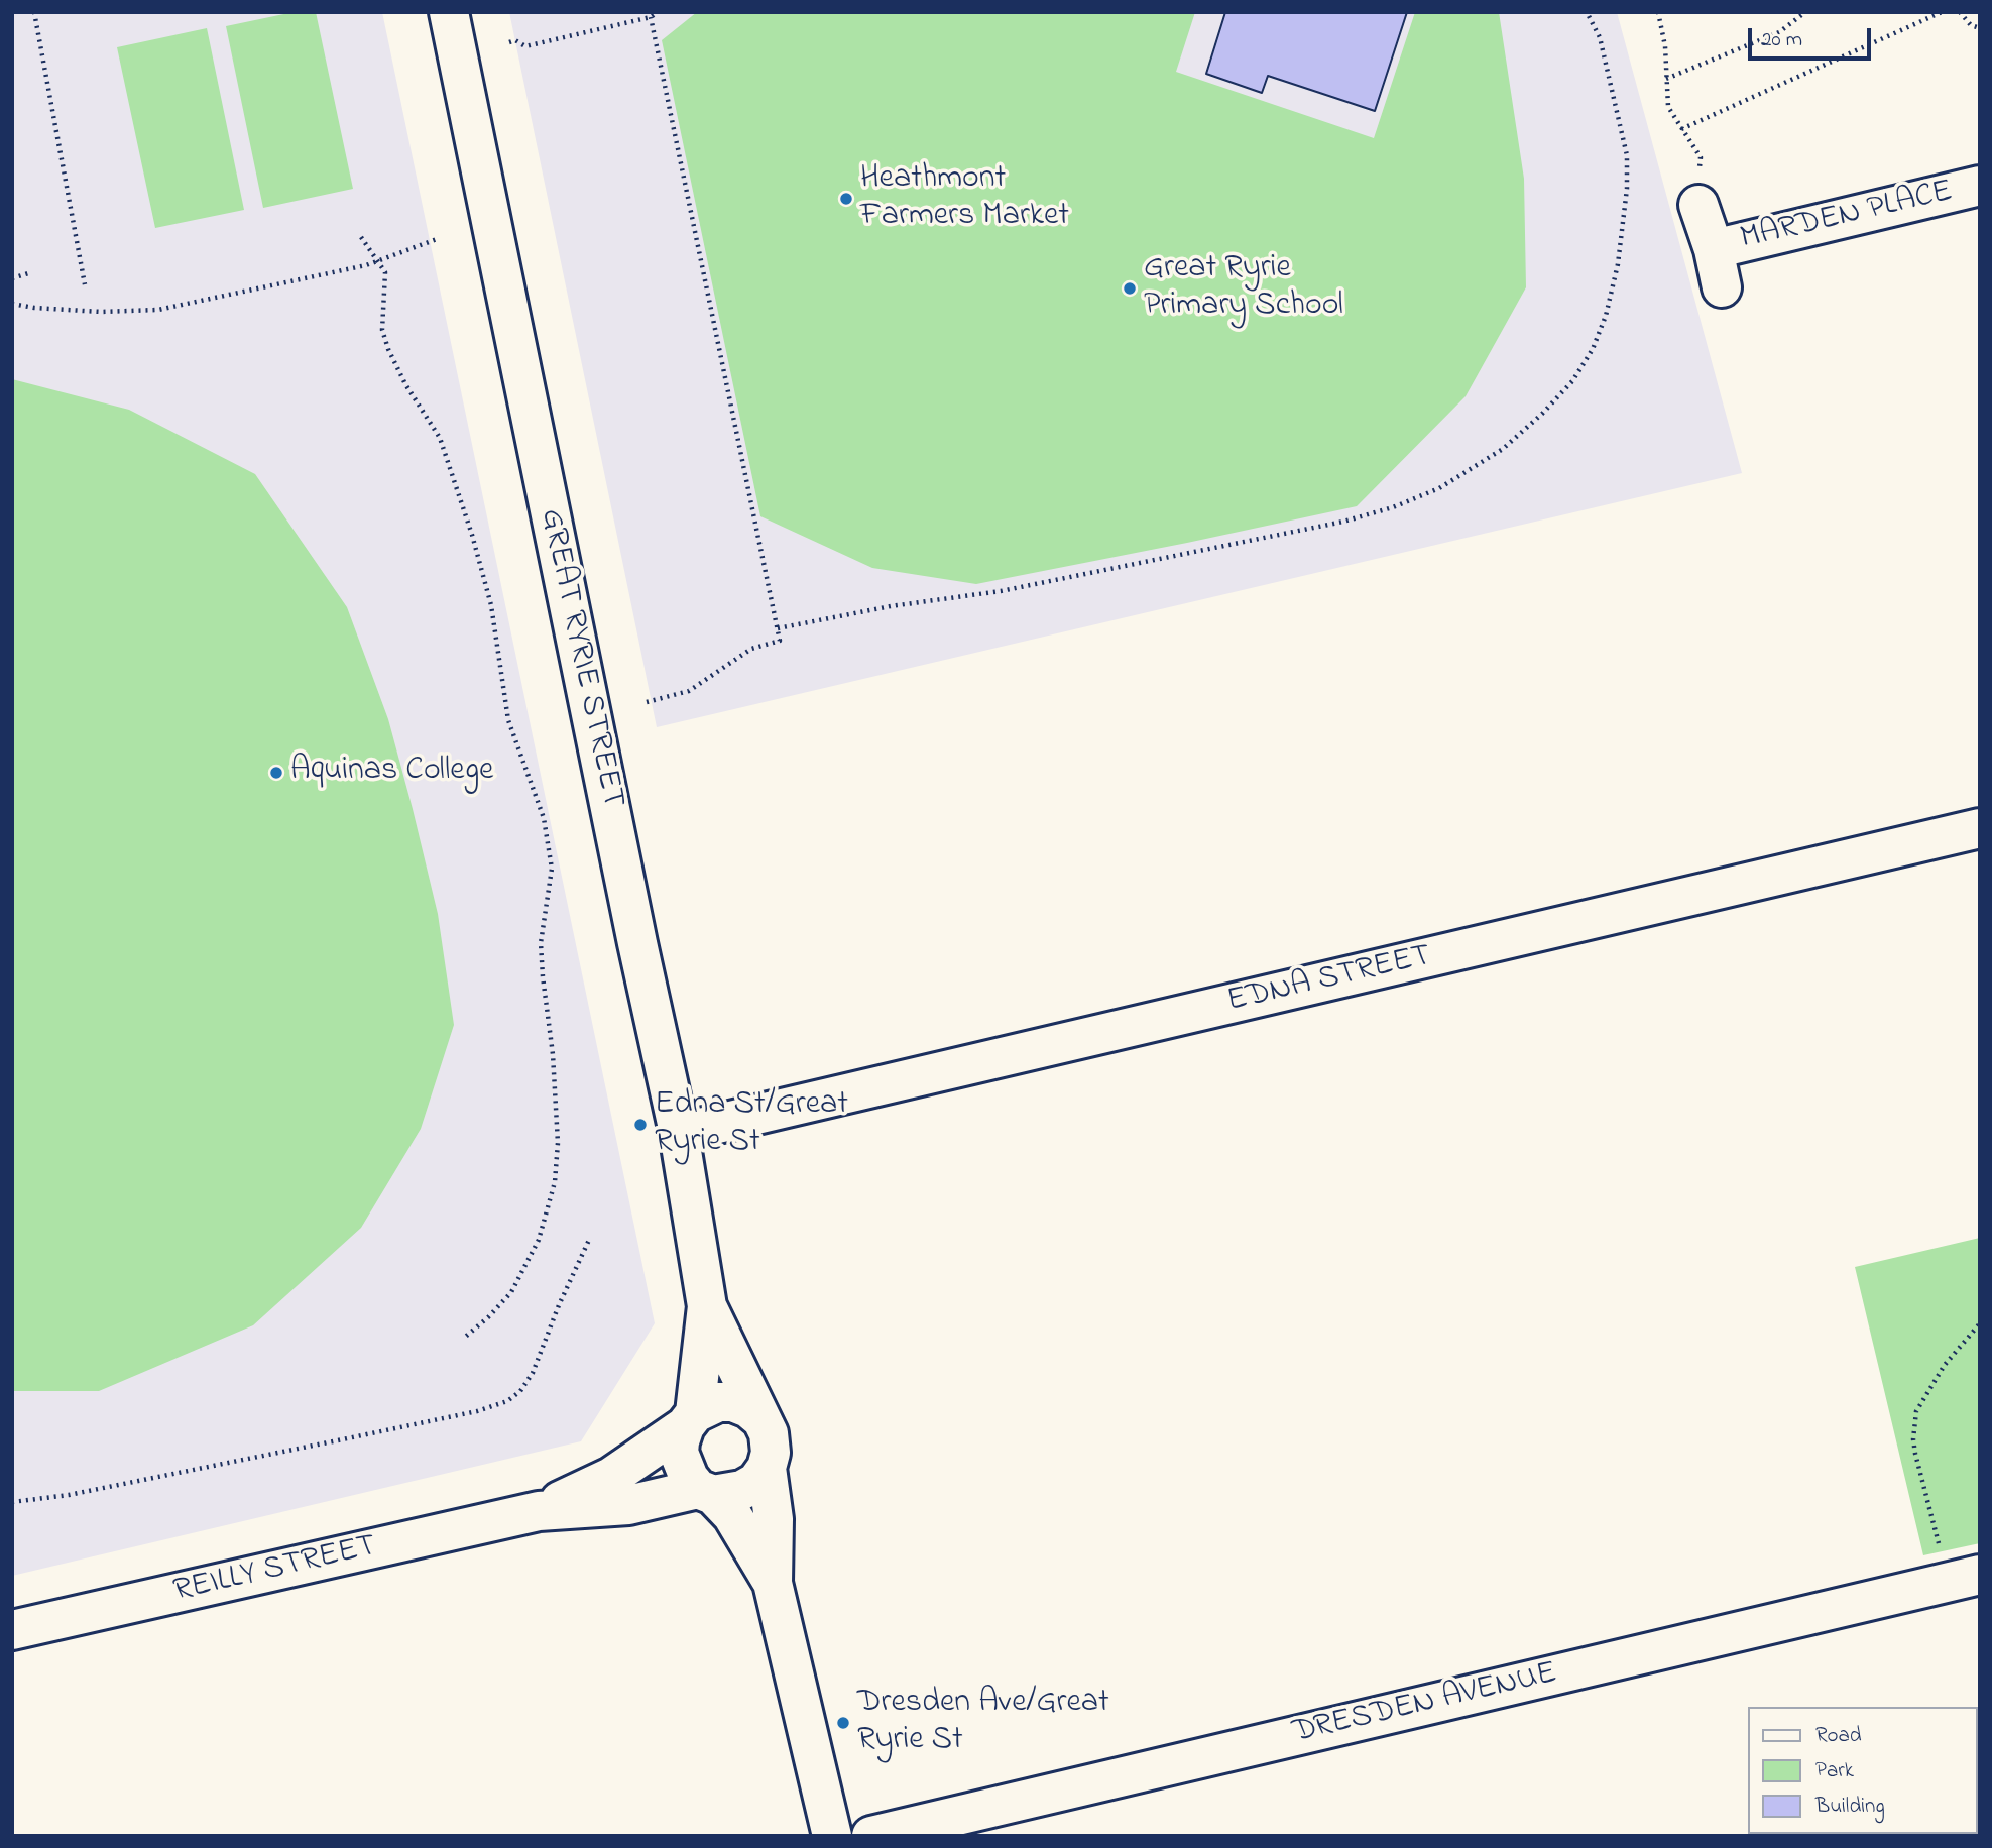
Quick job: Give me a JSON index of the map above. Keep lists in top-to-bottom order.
{
  "streets": {
    "street": [
      "MARDEN PLACE",
      "GREAT RYRIE STREET",
      "EDNA STREET",
      "REILLY STREET",
      "DRESDEN AVENUE"
    ]
  },
  "crossings": [
    ["GREAT RYRIE STREET", "EDNA STREET"],
    ["GREAT RYRIE STREET", "REILLY STREET"]
  ],
  "places": [
    "Heathmont Farmers Market",
    "Great Ryrie Primary School",
    "Aquinas College",
    "Edna St/Great Ryrie St",
    "Dresden Ave/Great Ryrie St"
  ],
  "legend": ["Road", "Park", "Building"],
  "scale_bar": "20 m"
}
